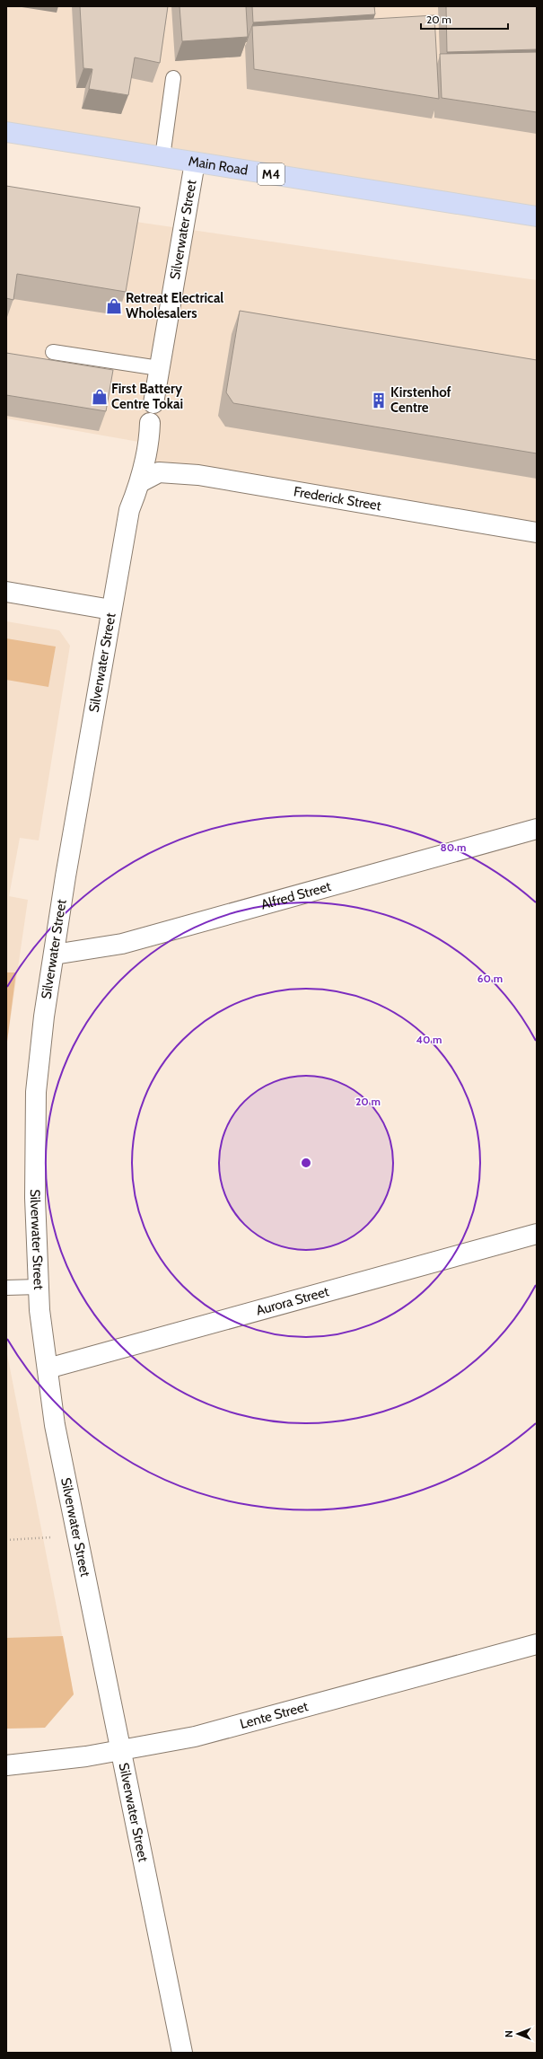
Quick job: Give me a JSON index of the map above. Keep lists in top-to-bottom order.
{
  "streets": {
    "main road": ["Main Road", "M4"],
    "street": [
      "Silverwater Street",
      "Frederick Street",
      "Alfred Street",
      "Aurora Street",
      "Lente Street"
    ]
  },
  "crossings": [
    ["Main Road", "Silverwater Street"],
    ["Silverwater Street", "Frederick Street"],
    ["Silverwater Street", "Alfred Street"],
    ["Silverwater Street", "Aurora Street"],
    ["Silverwater Street", "Lente Street"]
  ],
  "places": {
    "shop": ["Retreat Electrical Wholesalers", "First Battery Centre Tokai"],
    "building": ["Kirstenhof Centre"]
  },
  "scale_bar": "20 m",
  "north": "left",
  "rings": [
    "80 m",
    "60 m",
    "40 m",
    "20 m"
  ]
}
